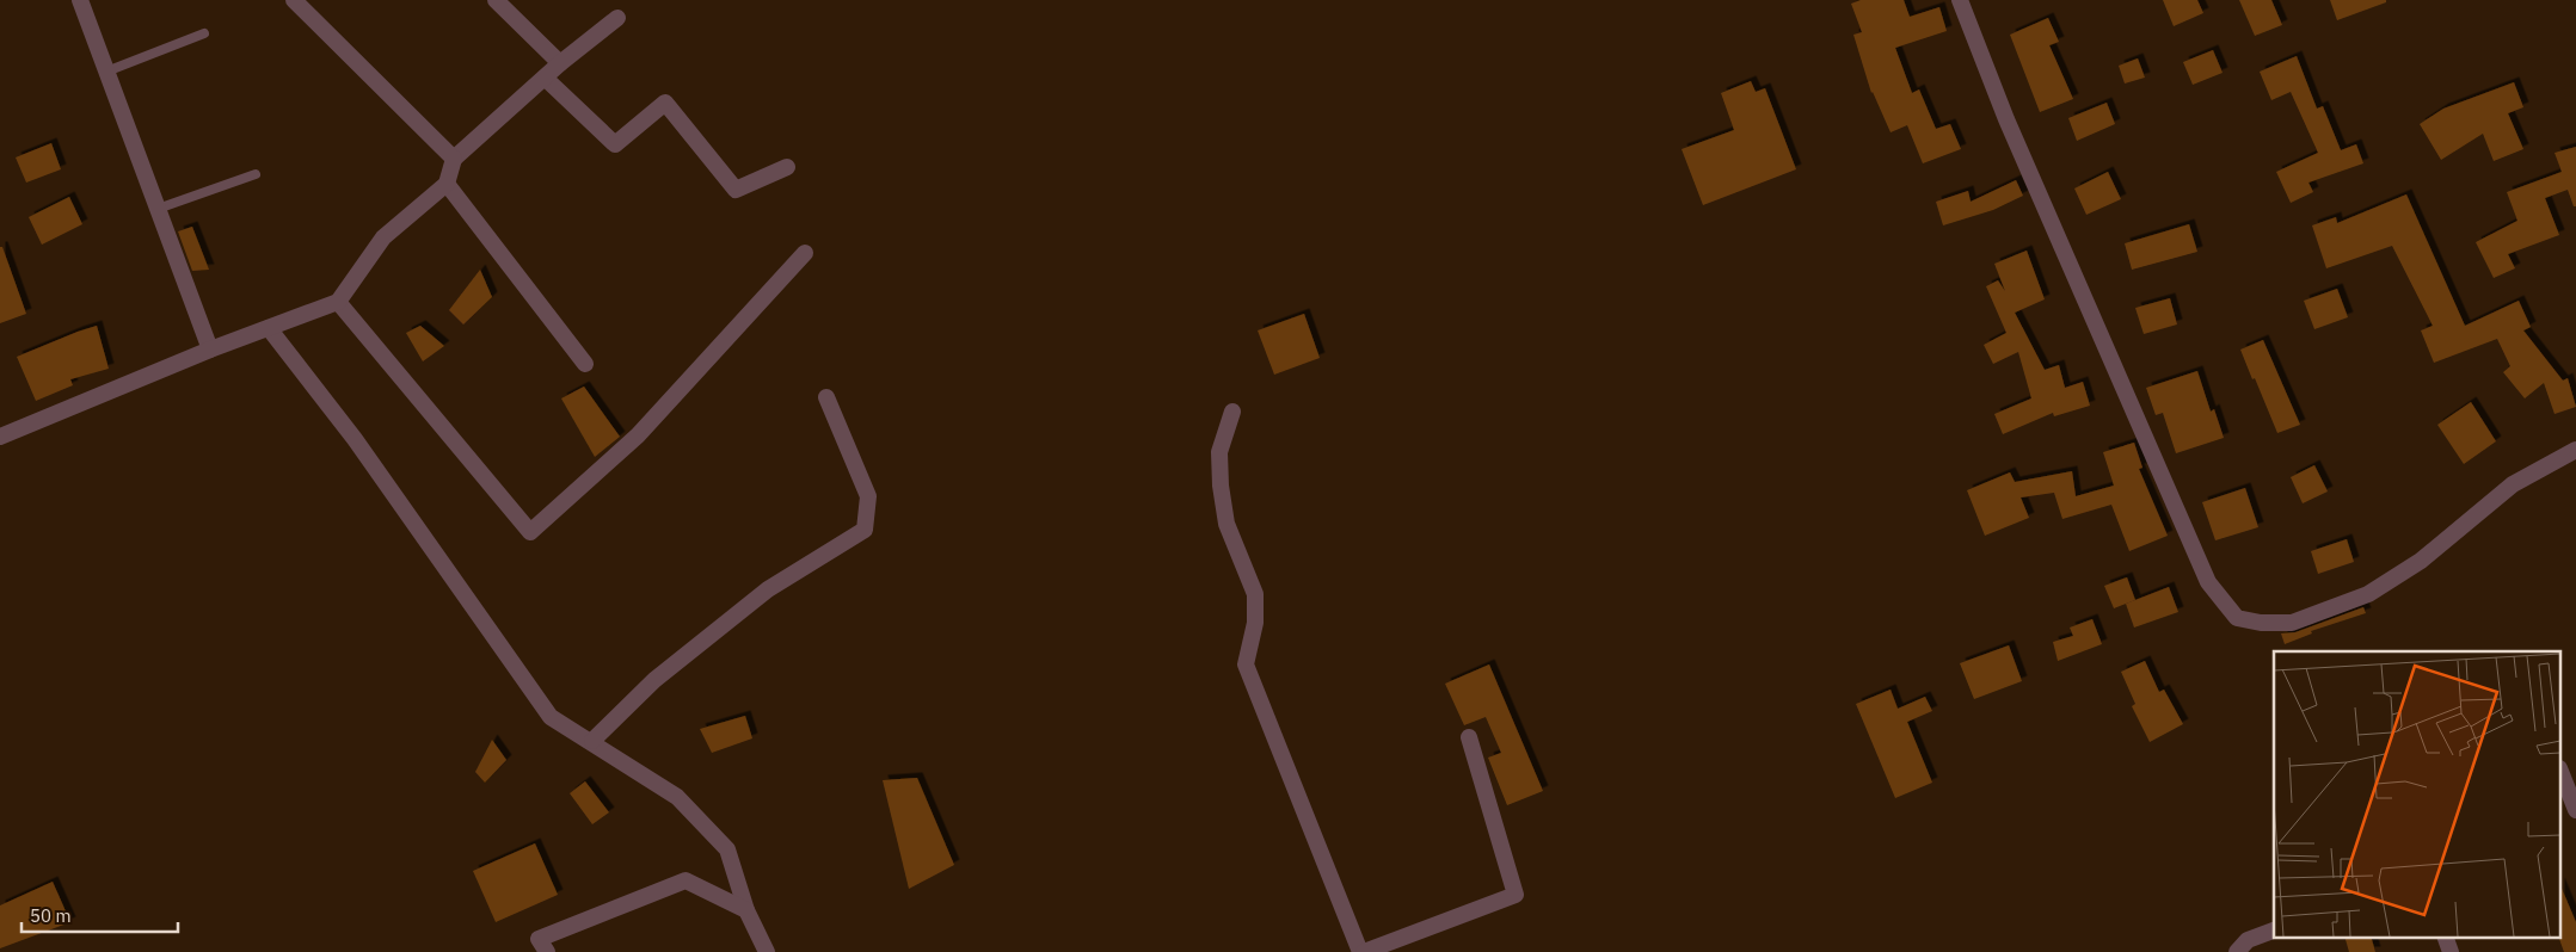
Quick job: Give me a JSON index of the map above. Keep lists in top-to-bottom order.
{
  "scale_bar": "50 m"
}
